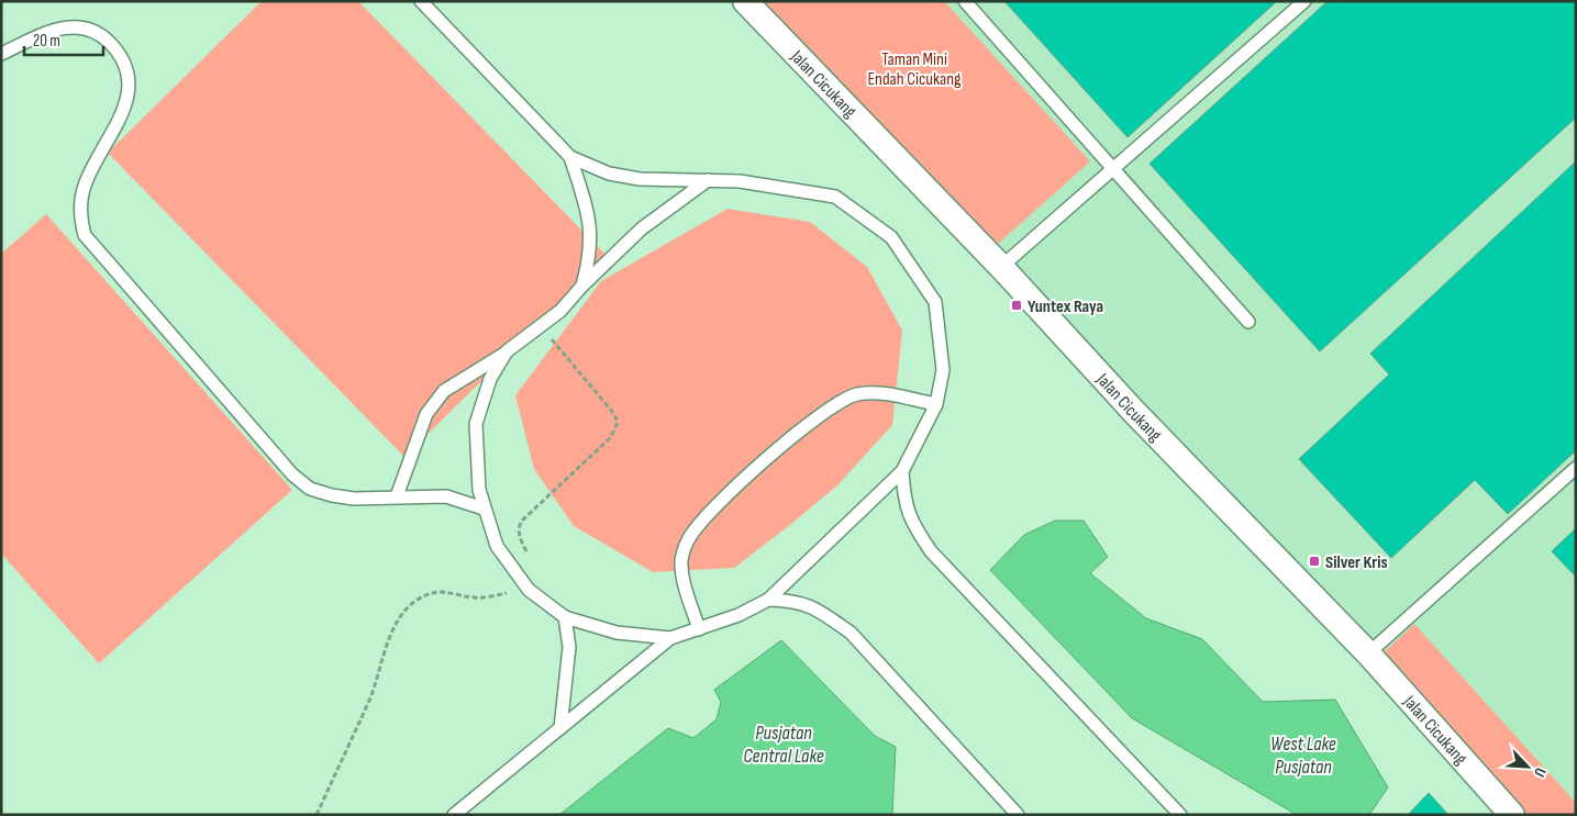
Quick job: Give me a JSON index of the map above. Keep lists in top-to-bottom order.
{
  "streets": {
    "street": ["Jalan Cicukang"]
  },
  "water": ["Pusjatan Central Lake", "West Lake Pusjatan"],
  "parks": ["Taman Mini Endah Cicukang"],
  "places": {
    "transit": ["Yuntex Raya", "Silver Kris"]
  },
  "scale_bar": "20 m",
  "north": "bottom right"
}
